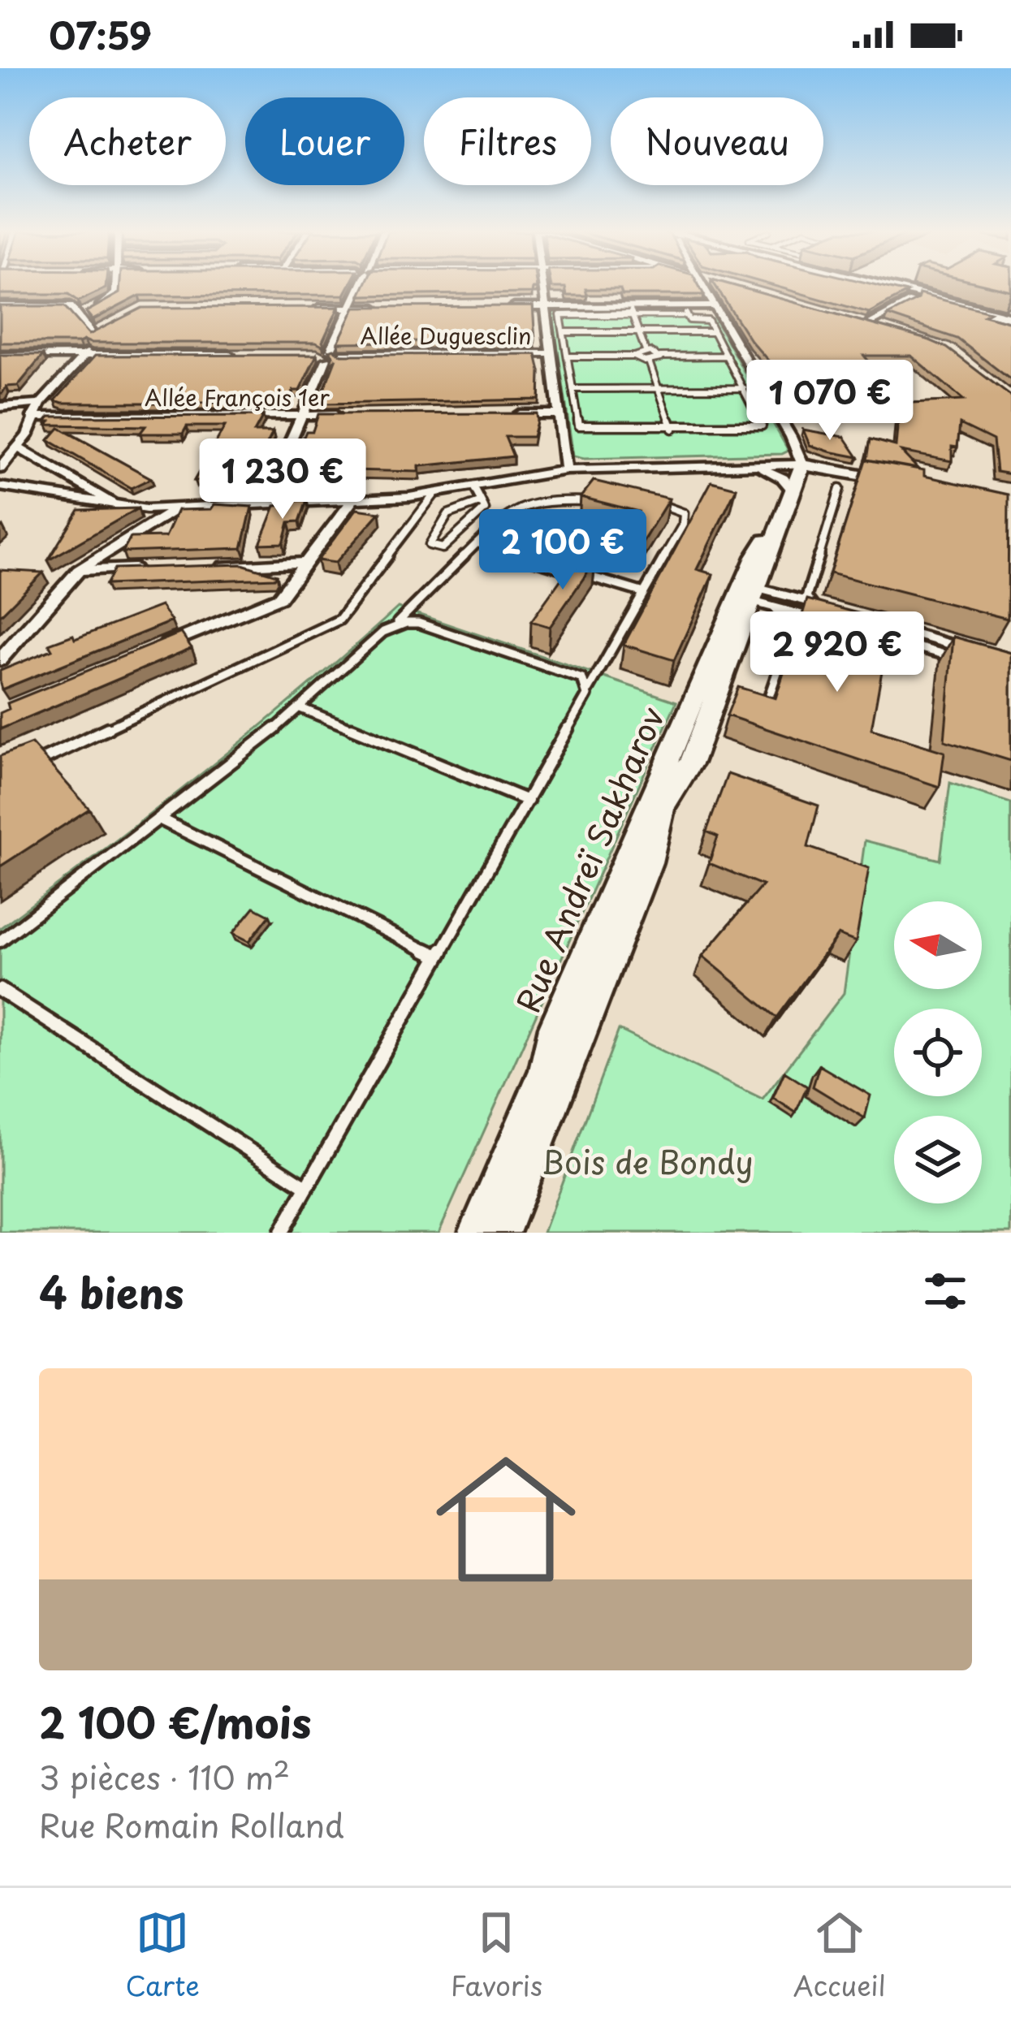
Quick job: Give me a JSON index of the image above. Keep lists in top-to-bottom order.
{
  "streets": {
    "street": ["Allée Duguesclin", "Allée François 1er", "Rue Andreï Sakharov"]
  },
  "parks": ["Bois de Bondy"],
  "north": "left",
  "page": {
    "status": "07:59",
    "chip": [
      "Acheter",
      "Louer",
      "Filtres",
      "Nouveau"
    ],
    "price": [
      "1 070 €",
      "1 230 €",
      "2 100 €",
      "2 920 €"
    ],
    "heading": "4 biens",
    "list": [
      {
        "name": "2 100 €/mois",
        "note": "3 pièces · 110 m² · Rue Romain Rolland"
      }
    ],
    "tabs": ["Carte", "Favoris", "Accueil"]
  }
}
